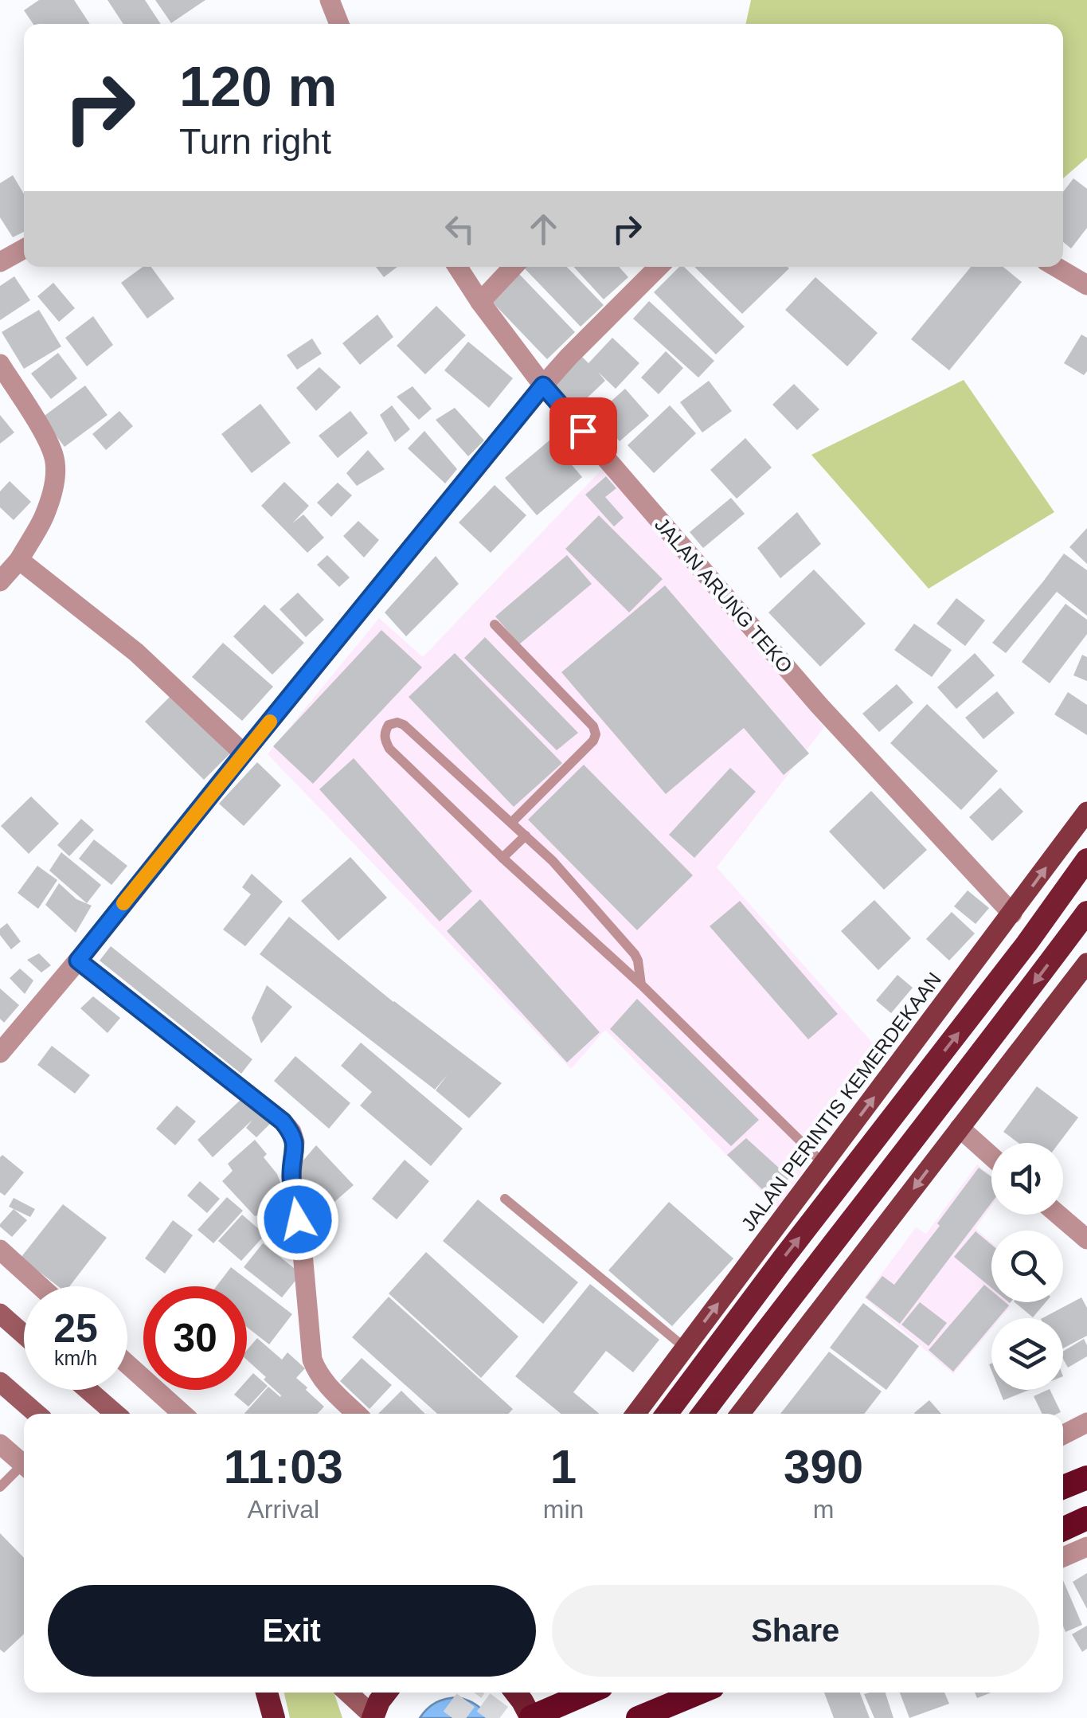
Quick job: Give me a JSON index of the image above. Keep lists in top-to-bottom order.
{
  "streets": {
    "main road": ["JALAN PERINTIS KEMERDEKAAN"],
    "street": ["JALAN ARUNG TEKO"]
  },
  "crossings": [
    ["JALAN ARUNG TEKO", "JALAN PERINTIS KEMERDEKAAN"]
  ],
  "page": {
    "turn": ["120 m", "Turn right"],
    "speed": "25 km/h",
    "limit": "30",
    "eta": [
      "11:03",
      "Arrival",
      "1",
      "min",
      "390",
      "m"
    ],
    "buttons": ["Exit", "Share"]
  }
}
